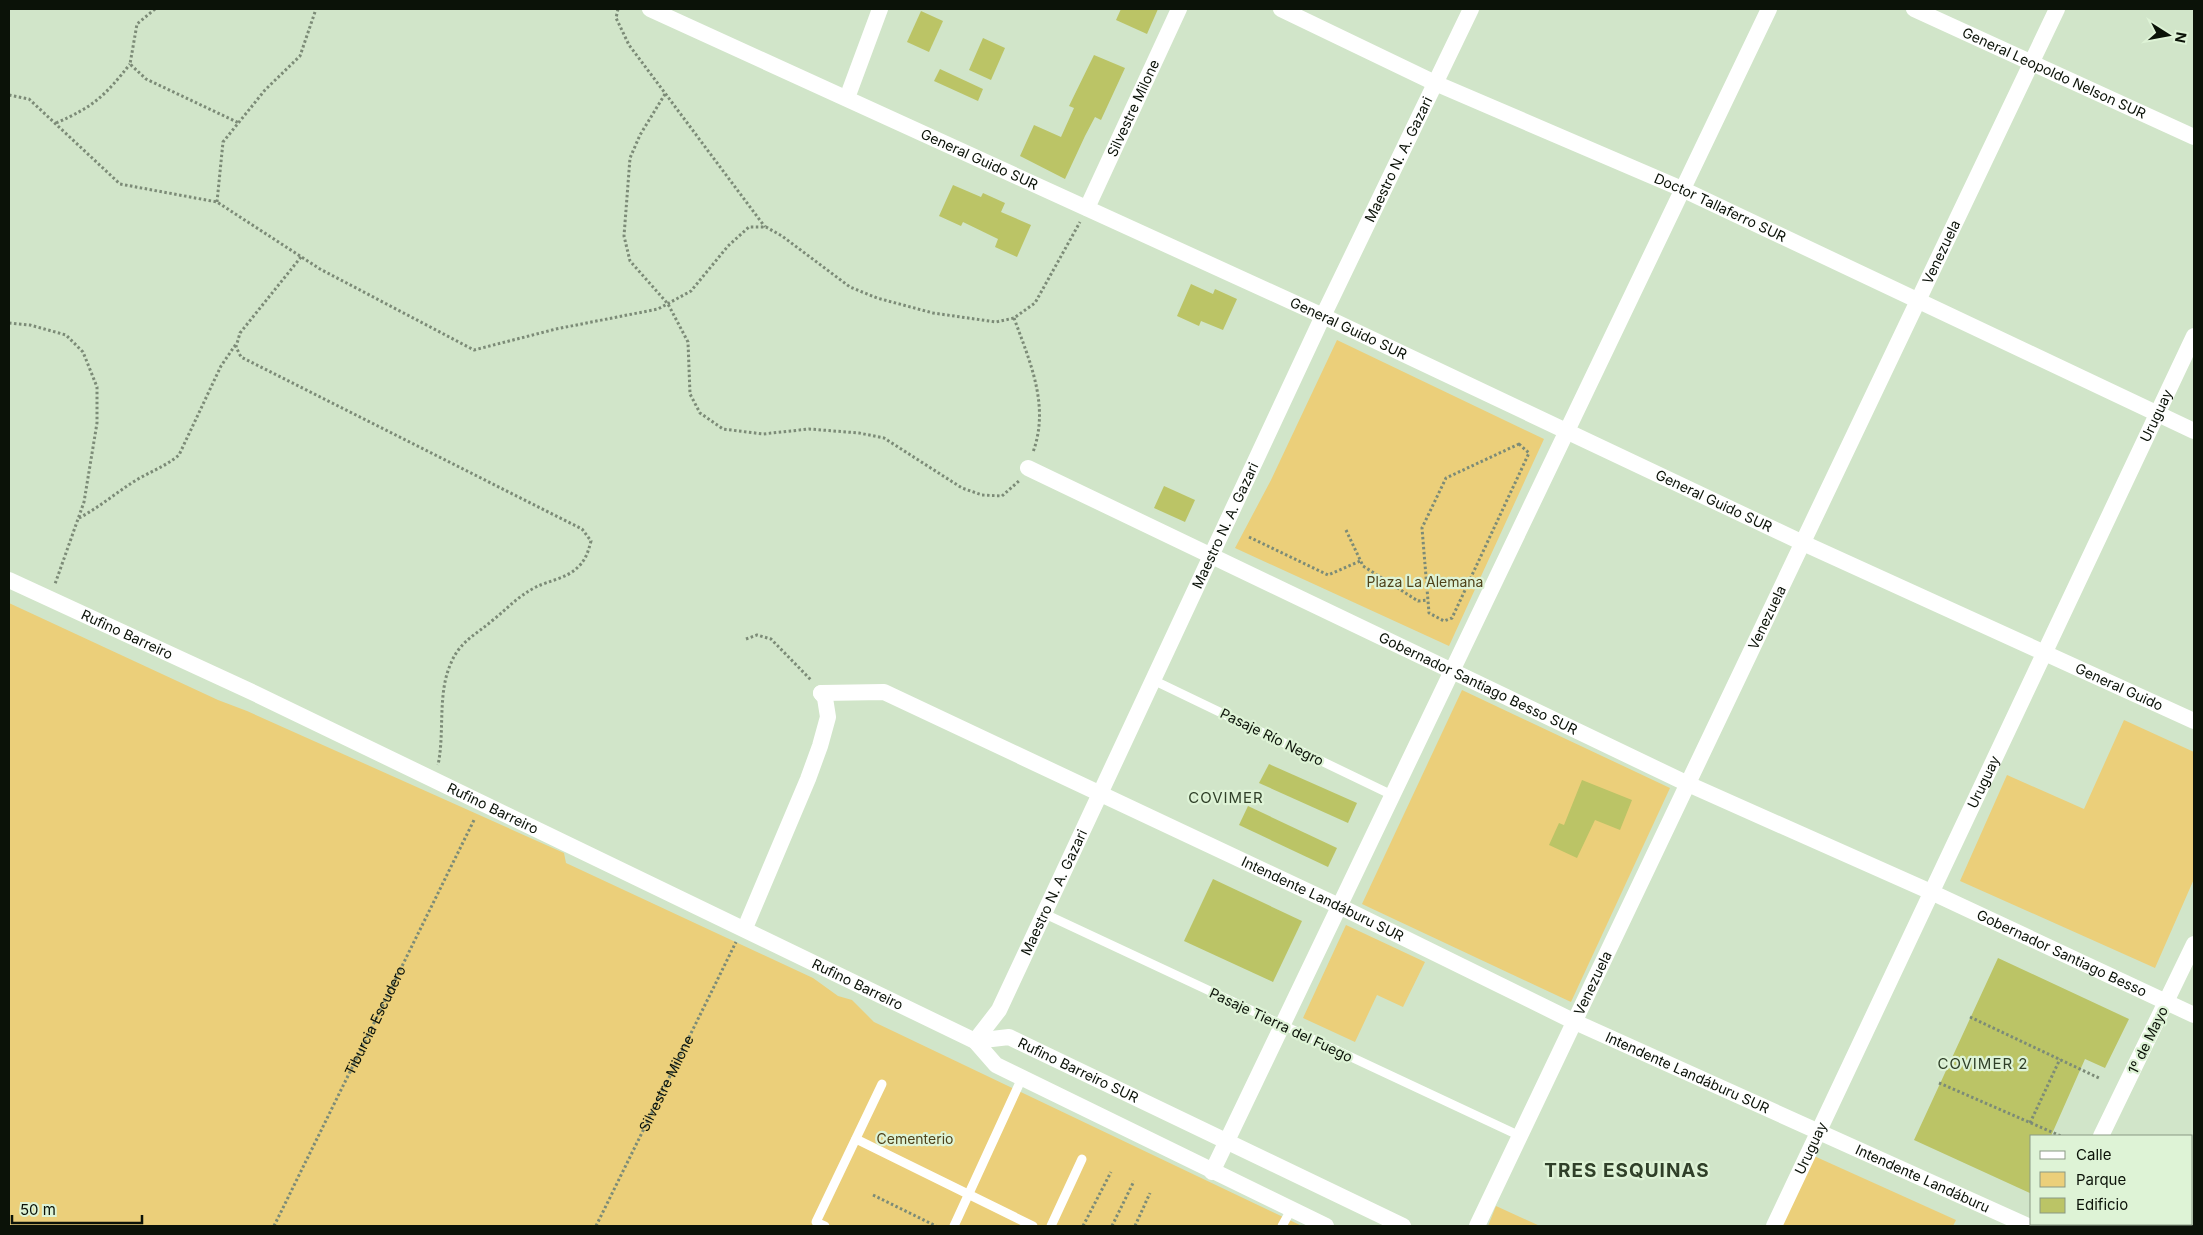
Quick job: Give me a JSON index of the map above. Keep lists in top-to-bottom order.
{
  "streets": {
    "street": [
      "General Leopoldo Nelson SUR",
      "Silvestre Milone",
      "General Guido SUR",
      "Maestro N. A. Gazari",
      "Doctor Tallaferro SUR",
      "Venezuela",
      "Uruguay",
      "Rufino Barreiro",
      "Gobernador Santiago Besso SUR",
      "General Guido",
      "Intendente Landáburu SUR",
      "Gobernador Santiago Besso",
      "1º de Mayo",
      "Rufino Barreiro SUR",
      "Intendente Landáburu"
    ],
    "lane": ["Pasaje Río Negro", "Pasaje Tierra del Fuego"],
    "path": ["Tiburcia Escudero"]
  },
  "crossings": [
    ["General Leopoldo Nelson SUR", "Venezuela"],
    ["Silvestre Milone", "General Guido SUR"],
    ["Silvestre Milone", "Rufino Barreiro"],
    ["General Guido SUR", "Maestro N. A. Gazari"],
    ["General Guido SUR", "Venezuela"],
    ["General Guido SUR", "Uruguay"],
    ["General Guido SUR", "General Guido"],
    ["Maestro N. A. Gazari", "Doctor Tallaferro SUR"],
    ["Maestro N. A. Gazari", "Rufino Barreiro"],
    ["Maestro N. A. Gazari", "Gobernador Santiago Besso SUR"],
    ["Maestro N. A. Gazari", "Pasaje Río Negro"],
    ["Maestro N. A. Gazari", "Intendente Landáburu SUR"],
    ["Maestro N. A. Gazari", "Pasaje Tierra del Fuego"],
    ["Maestro N. A. Gazari", "Rufino Barreiro SUR"],
    ["Doctor Tallaferro SUR", "Venezuela"],
    ["Doctor Tallaferro SUR", "Uruguay"],
    ["Venezuela", "Gobernador Santiago Besso SUR"],
    ["Venezuela", "Intendente Landáburu SUR"],
    ["Venezuela", "Pasaje Tierra del Fuego"],
    ["Uruguay", "Gobernador Santiago Besso SUR"],
    ["Uruguay", "General Guido"],
    ["Uruguay", "Intendente Landáburu SUR"],
    ["Uruguay", "Gobernador Santiago Besso"],
    ["Uruguay", "Intendente Landáburu"],
    ["Rufino Barreiro", "Rufino Barreiro SUR"],
    ["Gobernador Santiago Besso SUR", "Gobernador Santiago Besso"],
    ["Intendente Landáburu SUR", "Intendente Landáburu"],
    ["Gobernador Santiago Besso", "1º de Mayo"]
  ],
  "districts": ["COVIMER", "COVIMER 2", "TRES ESQUINAS"],
  "parks": ["Plaza La Alemana", "Cementerio"],
  "legend": ["Calle", "Parque", "Edificio"],
  "scale_bar": "50 m",
  "north": "right"
}
